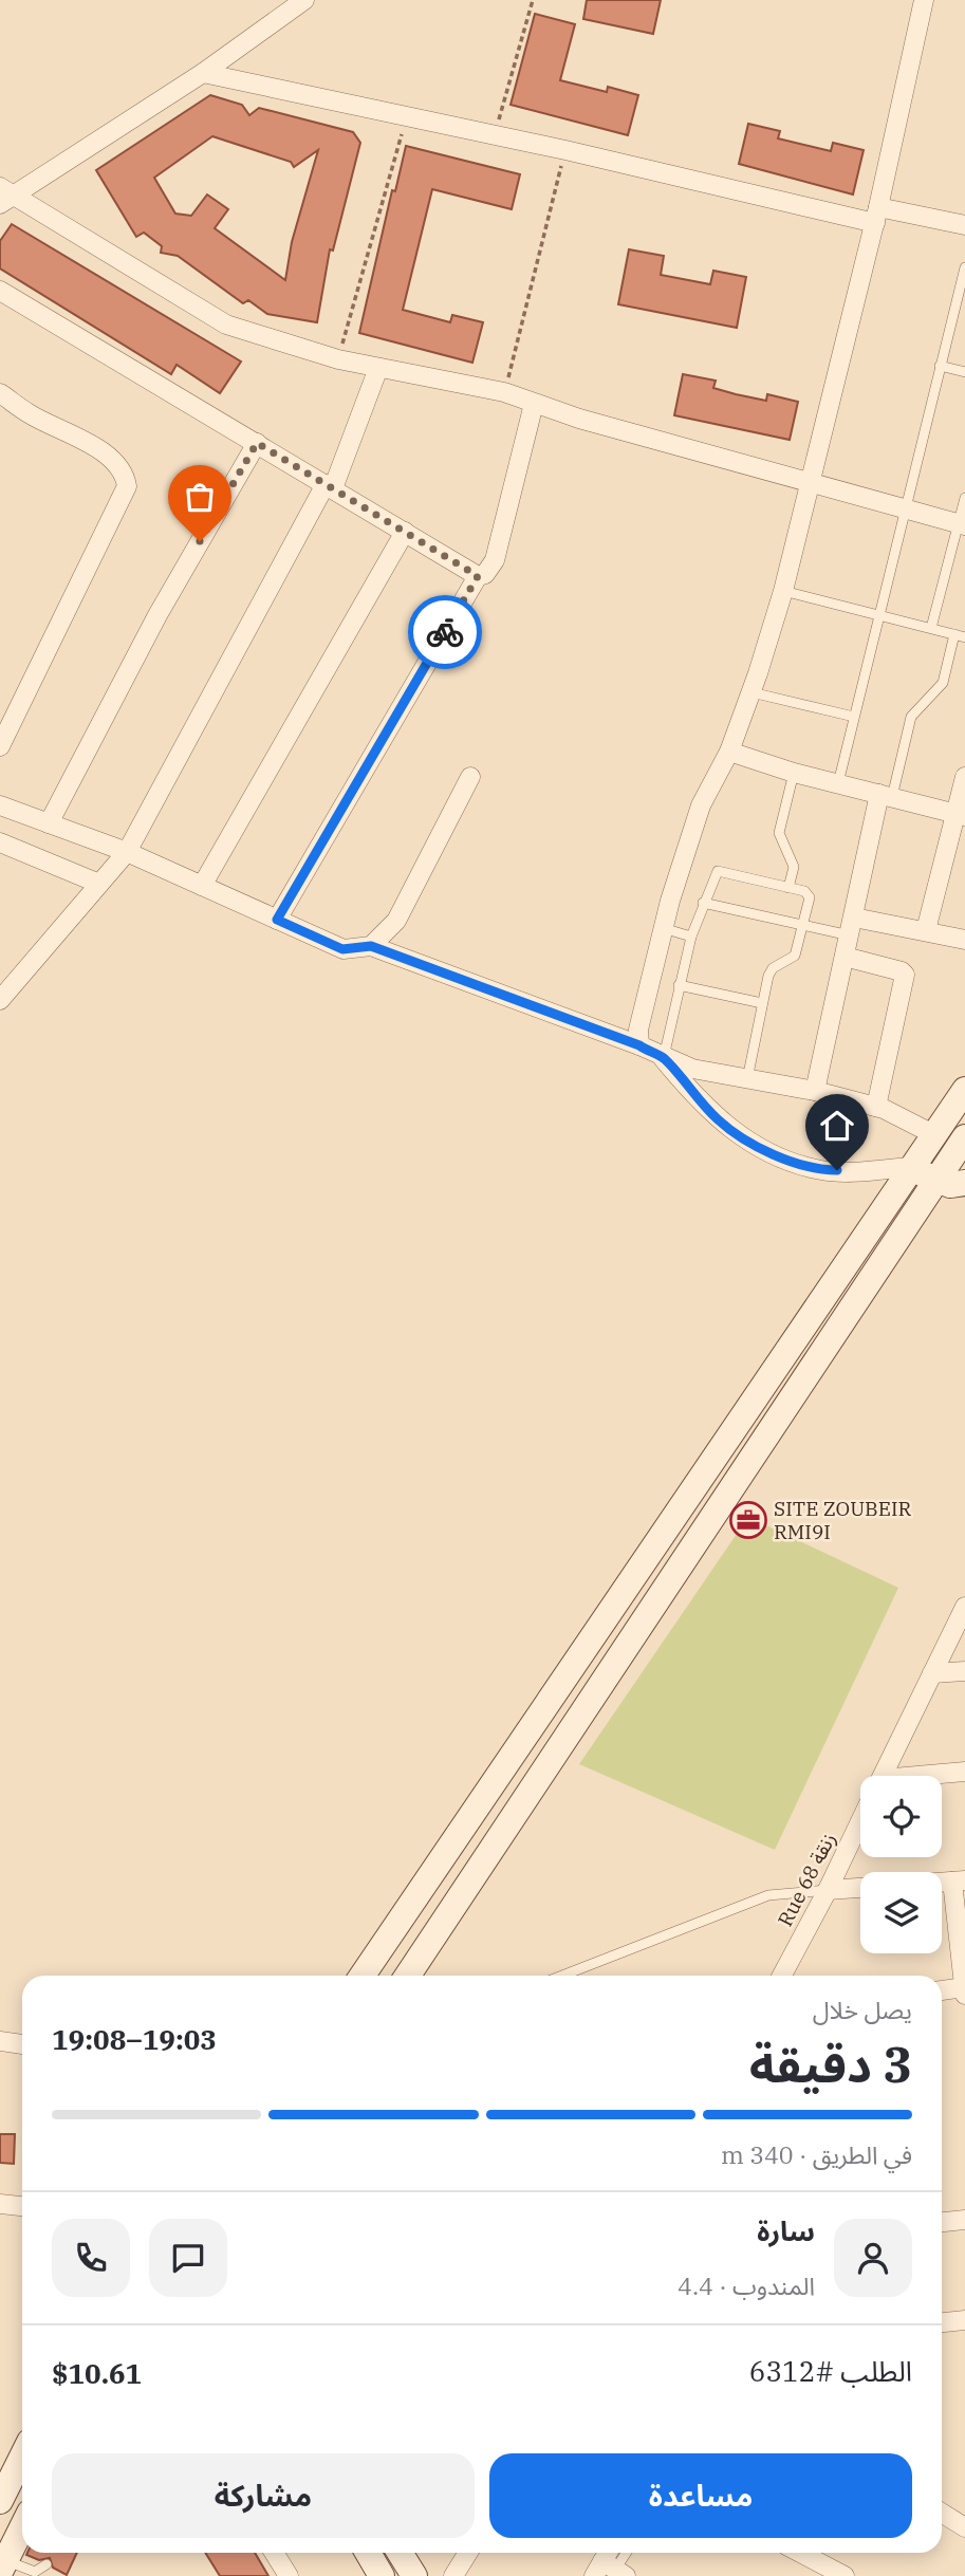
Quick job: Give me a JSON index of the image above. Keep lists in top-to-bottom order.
{
  "streets": {
    "street": ["Rue 68 زنقة"]
  },
  "places": {
    "office": ["SITE ZOUBEIR RMI9I"]
  },
  "page": {
    "heading": ["3 دقيقة", "يصل خلال", "19:03–19:08"],
    "panel": [
      "سارة",
      "المندوب · 4.4",
      "الطلب #6312",
      "$10.61"
    ],
    "bar": "في الطريق · 340 m",
    "buttons": ["مساعدة", "مشاركة"]
  }
}
